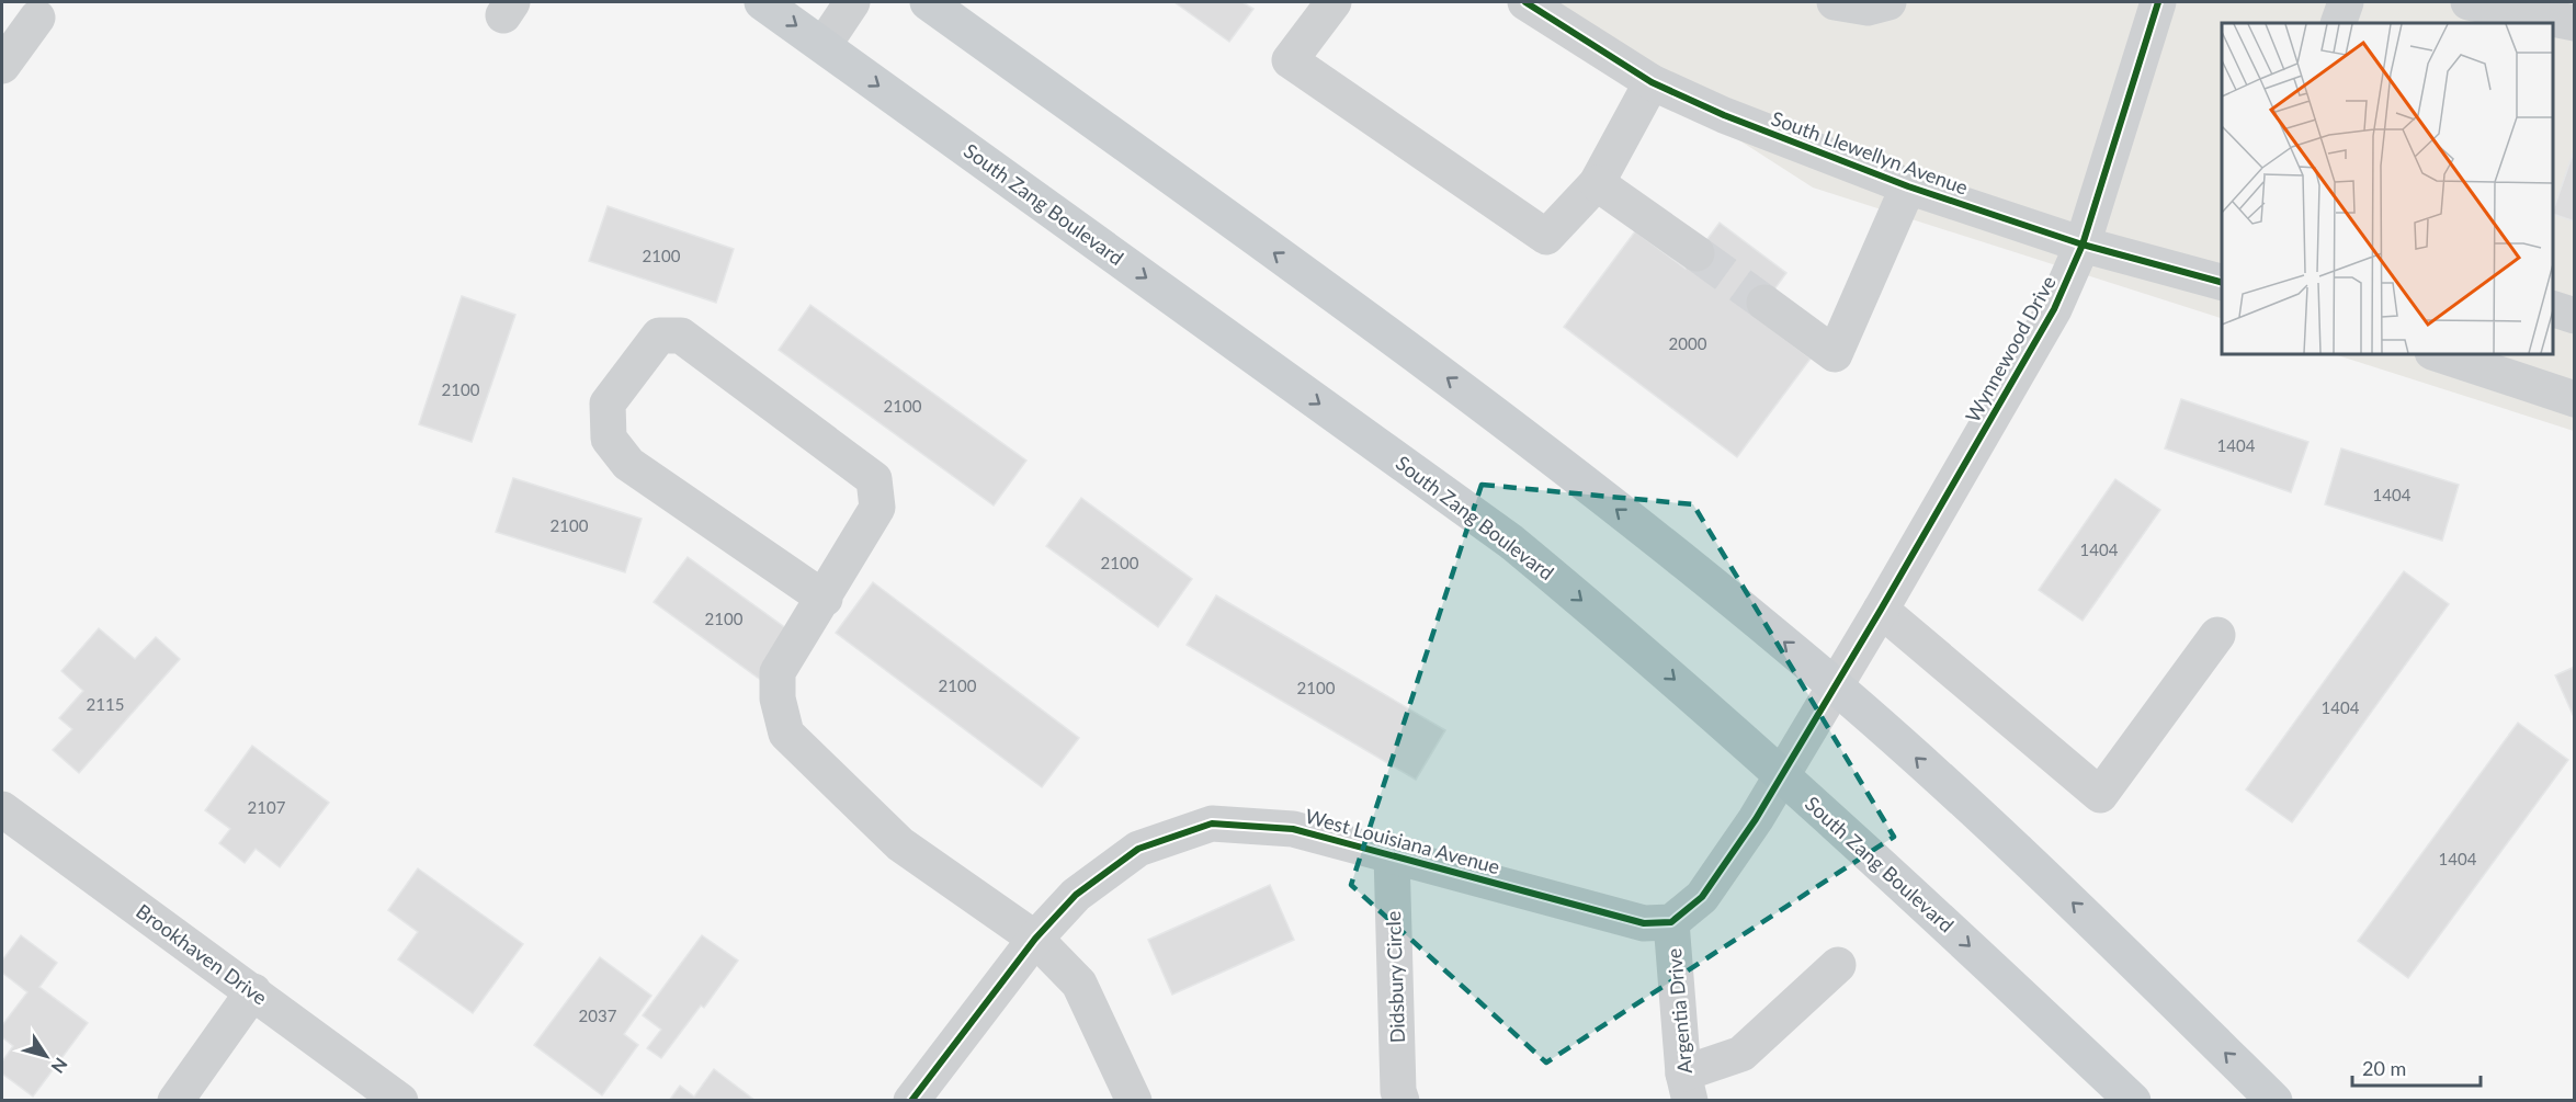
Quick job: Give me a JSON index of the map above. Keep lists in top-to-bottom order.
{
  "streets": {
    "main road": ["South Zang Boulevard"],
    "street": [
      "South Llewellyn Avenue",
      "Wynnewood Drive",
      "West Louisiana Avenue",
      "Brookhaven Drive",
      "Didsbury Circle",
      "Argentia Drive"
    ]
  },
  "crossings": [
    ["South Llewellyn Avenue", "Wynnewood Drive"],
    ["West Louisiana Avenue", "Didsbury Circle"],
    ["West Louisiana Avenue", "Argentia Drive"]
  ],
  "house_numbers": [
    "2100",
    "2000",
    "2100",
    "2100",
    "1404",
    "1404",
    "2100",
    "1404",
    "2100",
    "2100",
    "2100",
    "2100",
    "2115",
    "1404",
    "2107",
    "1404",
    "2037"
  ],
  "scale_bar": "20 m",
  "north": "bottom right"
}
